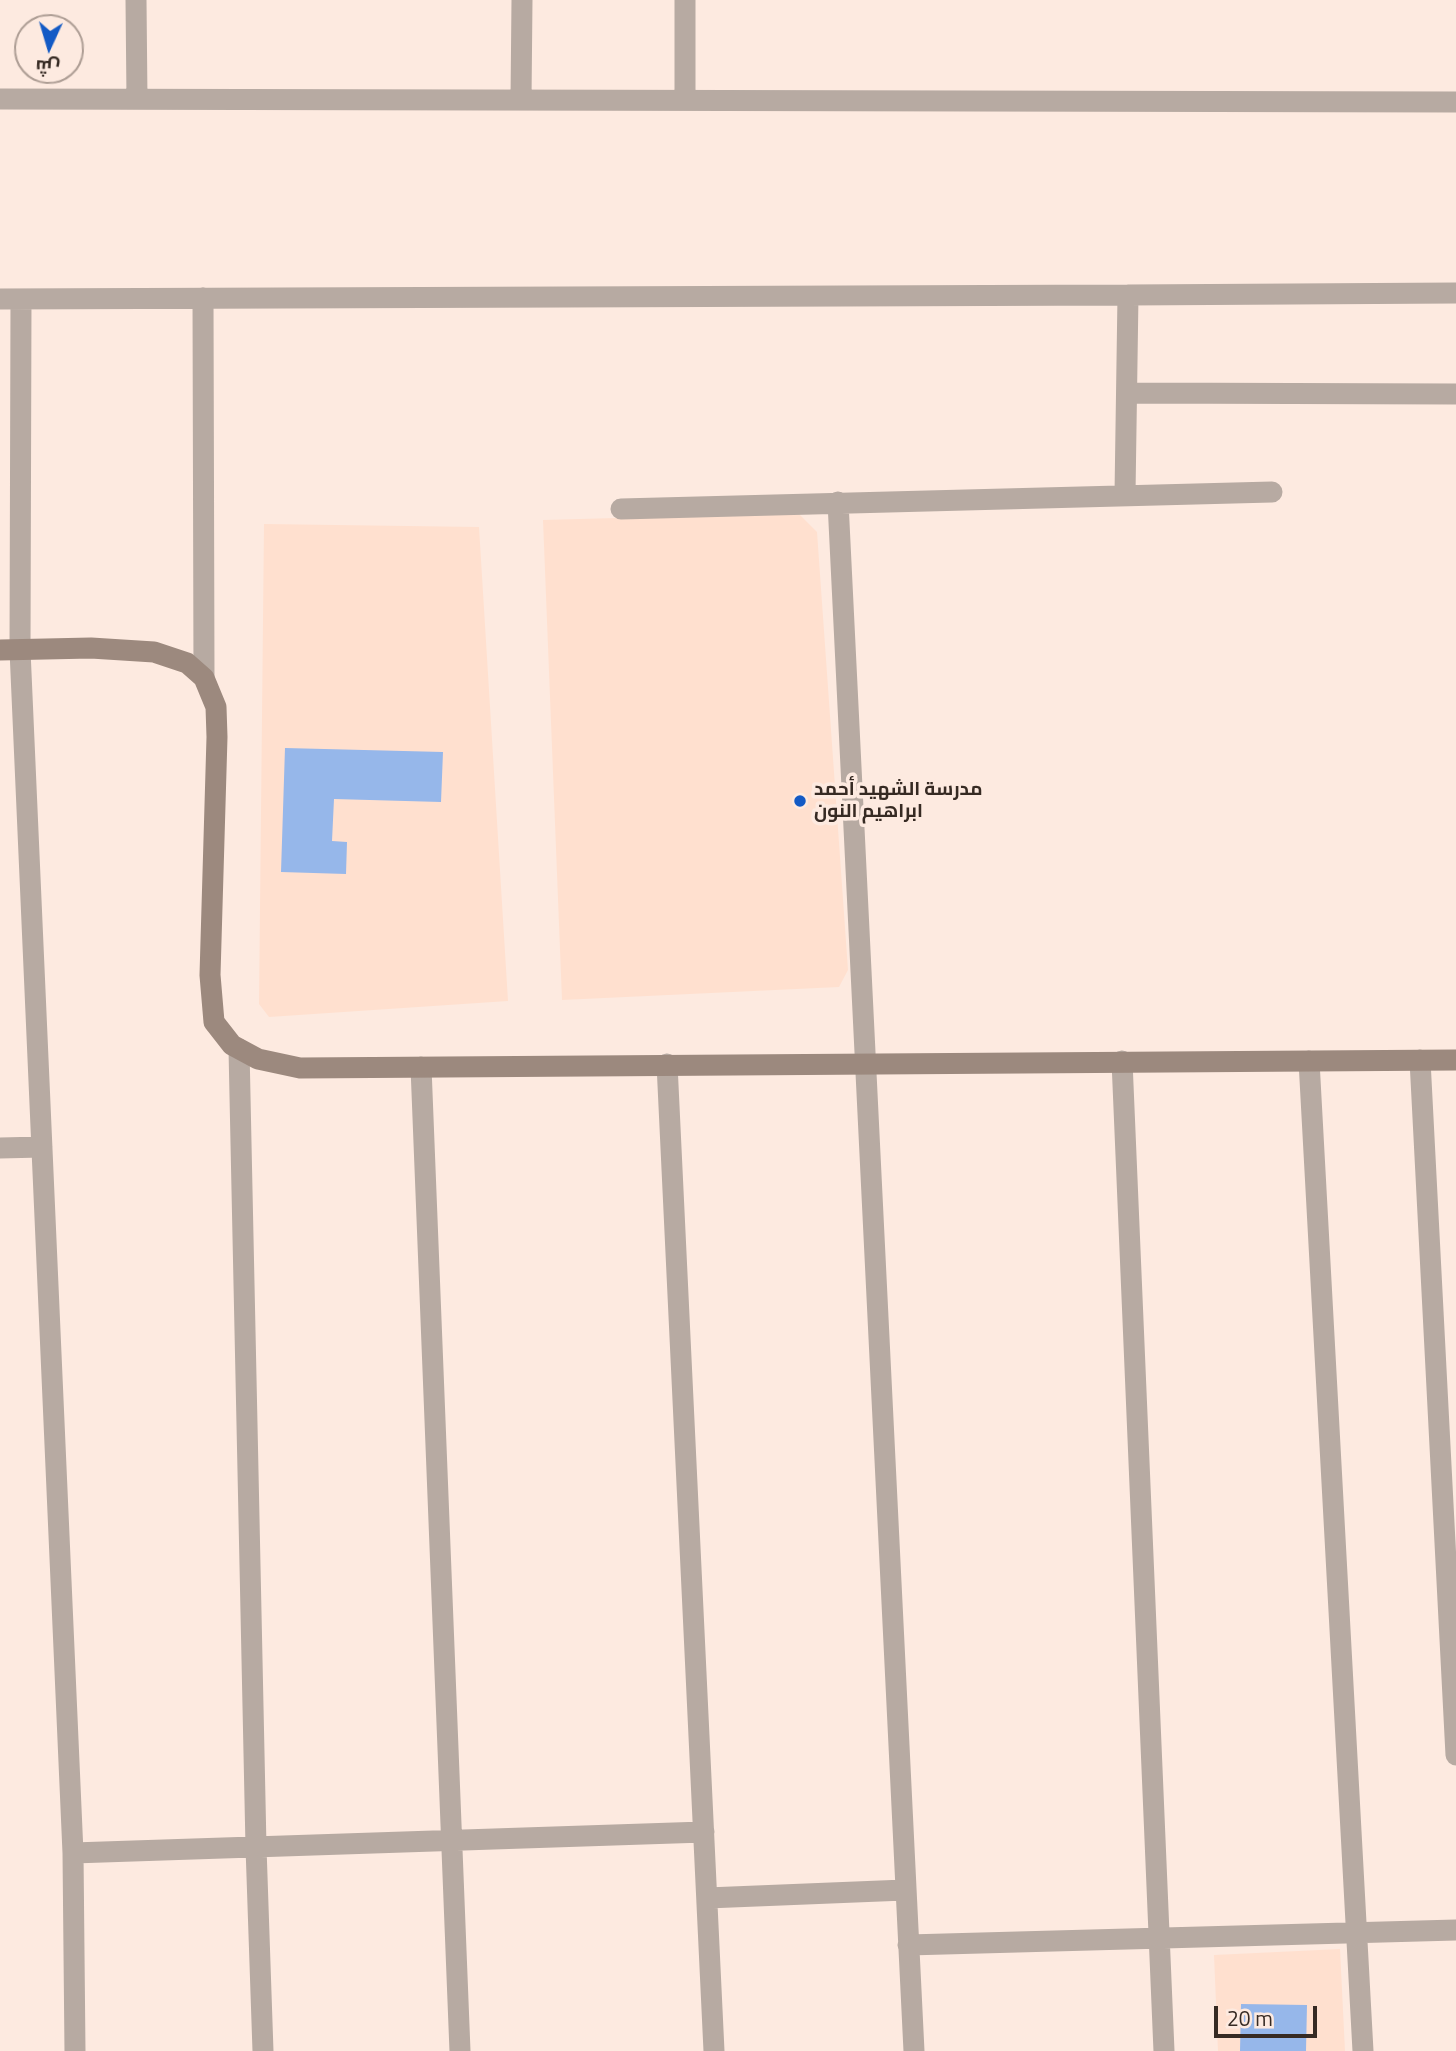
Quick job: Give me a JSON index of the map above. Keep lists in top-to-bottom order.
{
  "places": ["مدرسة الشهيد أحمد ابراهيم النون"],
  "scale_bar": "20 m",
  "north": "bottom"
}
